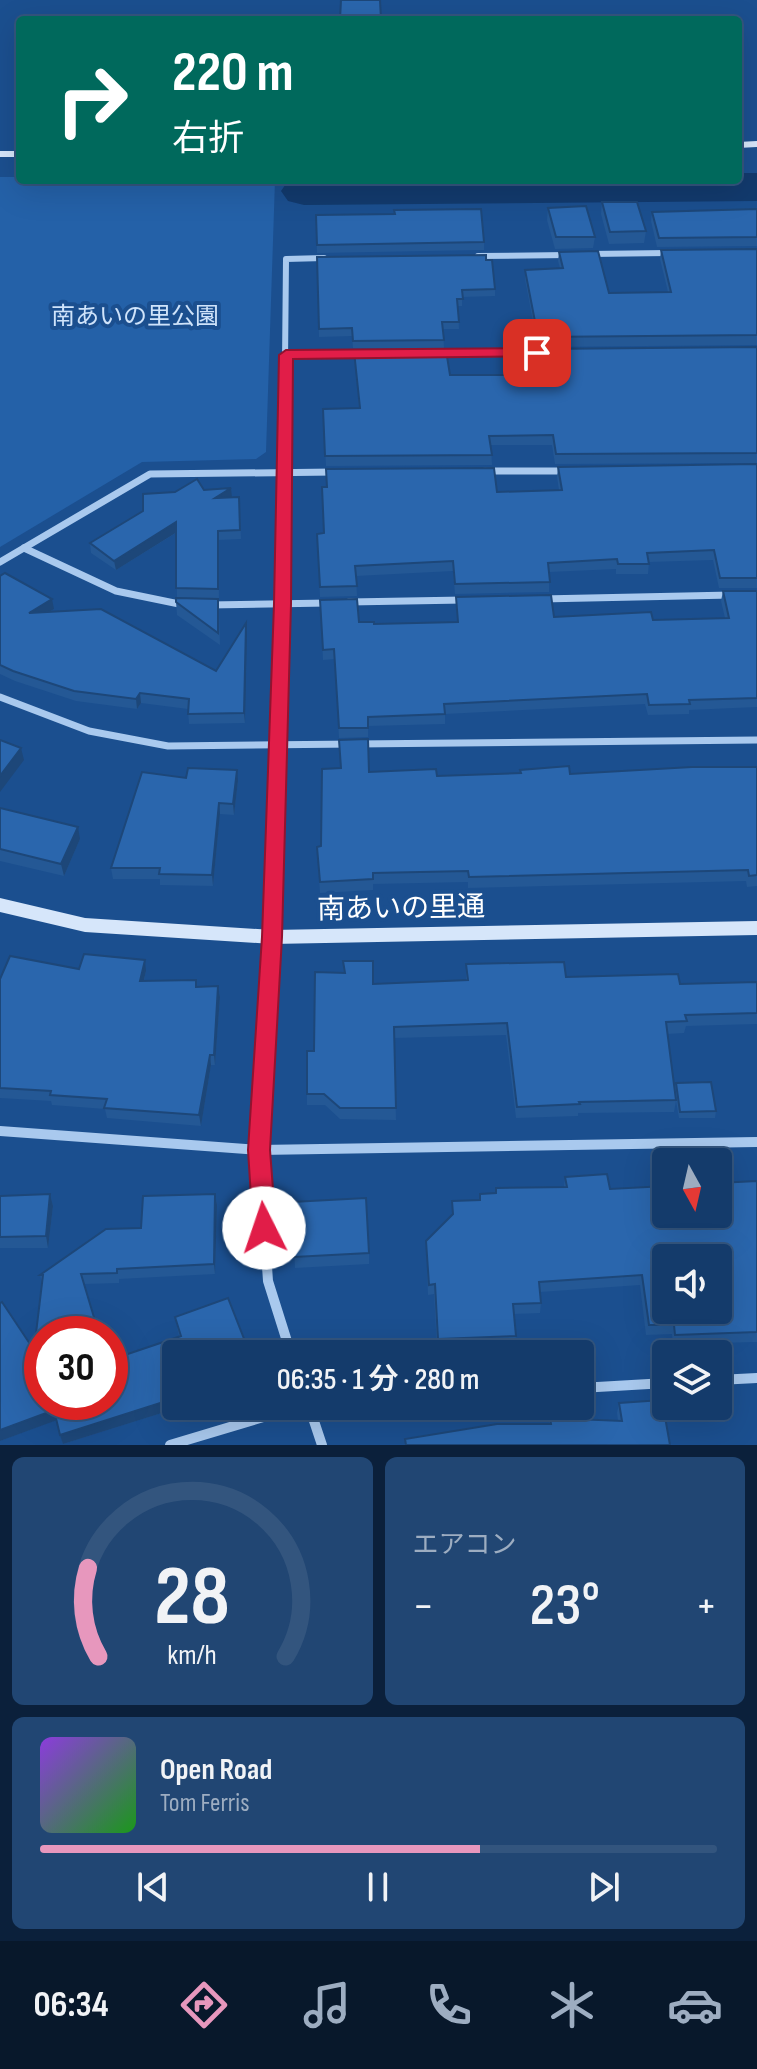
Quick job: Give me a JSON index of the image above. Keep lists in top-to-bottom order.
{
  "streets": {
    "street": ["南あいの里通"]
  },
  "parks": ["南あいの里公園"],
  "north": "bottom",
  "page": {
    "turn": ["220 m", "右折"],
    "limit": "30",
    "trip": "06:35 · 1 分 · 280 m",
    "tile": "エアコン",
    "heat": ["−", "23°", "+"],
    "song": ["Open Road", "Tom Ferris"],
    "tabs": "06:34",
    "gauge": ["28", "km/h"]
  }
}
